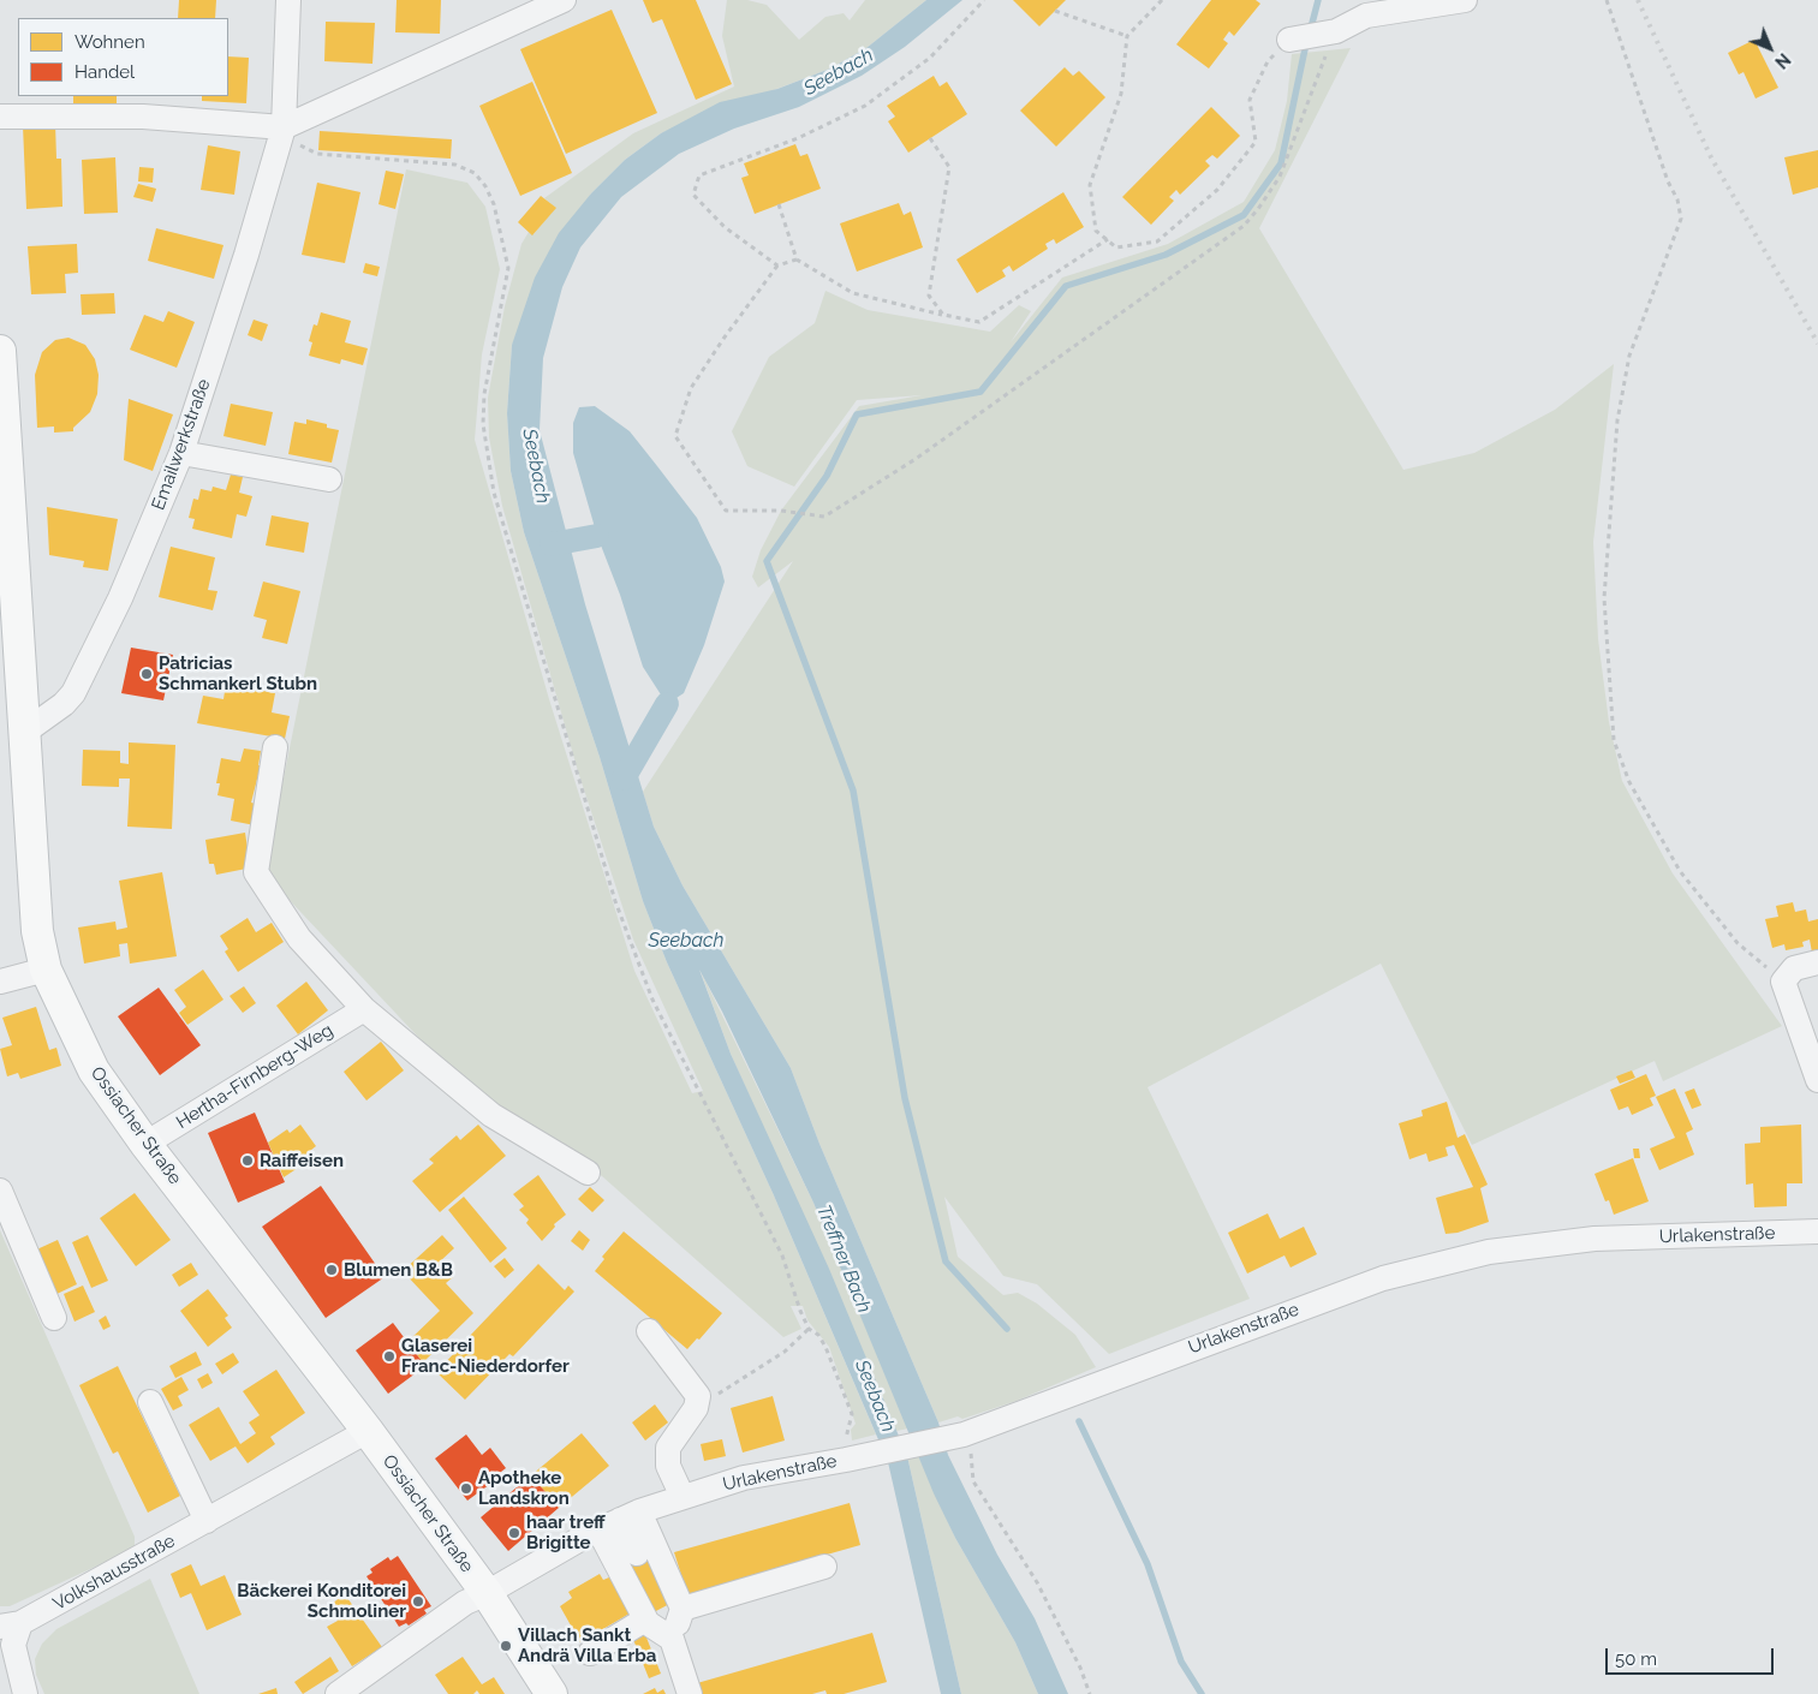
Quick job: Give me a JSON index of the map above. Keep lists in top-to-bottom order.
{
  "streets": {
    "main road": ["Ossiacher Straße"],
    "street": [
      "Emailwerkstraße",
      "Hertha-Firnberg-Weg",
      "Urlakenstraße",
      "Volkshausstraße"
    ]
  },
  "crossings": [
    ["Emailwerkstraße", "Ossiacher Straße"],
    ["Hertha-Firnberg-Weg", "Ossiacher Straße"],
    ["Ossiacher Straße", "Urlakenstraße"],
    ["Ossiacher Straße", "Volkshausstraße"]
  ],
  "water": ["Seebach", "Treffner Bach"],
  "places": [
    "Patricias Schmankerl Stubn",
    "Raiffeisen",
    "Blumen B&B",
    "Glaserei Franc-Niederdorfer",
    "Apotheke Landskron",
    "haar treff Brigitte",
    "Bäckerei Konditorei Schmoliner",
    "Villach Sankt Andrä Villa Erba"
  ],
  "legend": ["Wohnen", "Handel"],
  "scale_bar": "50 m",
  "north": "bottom right"
}
